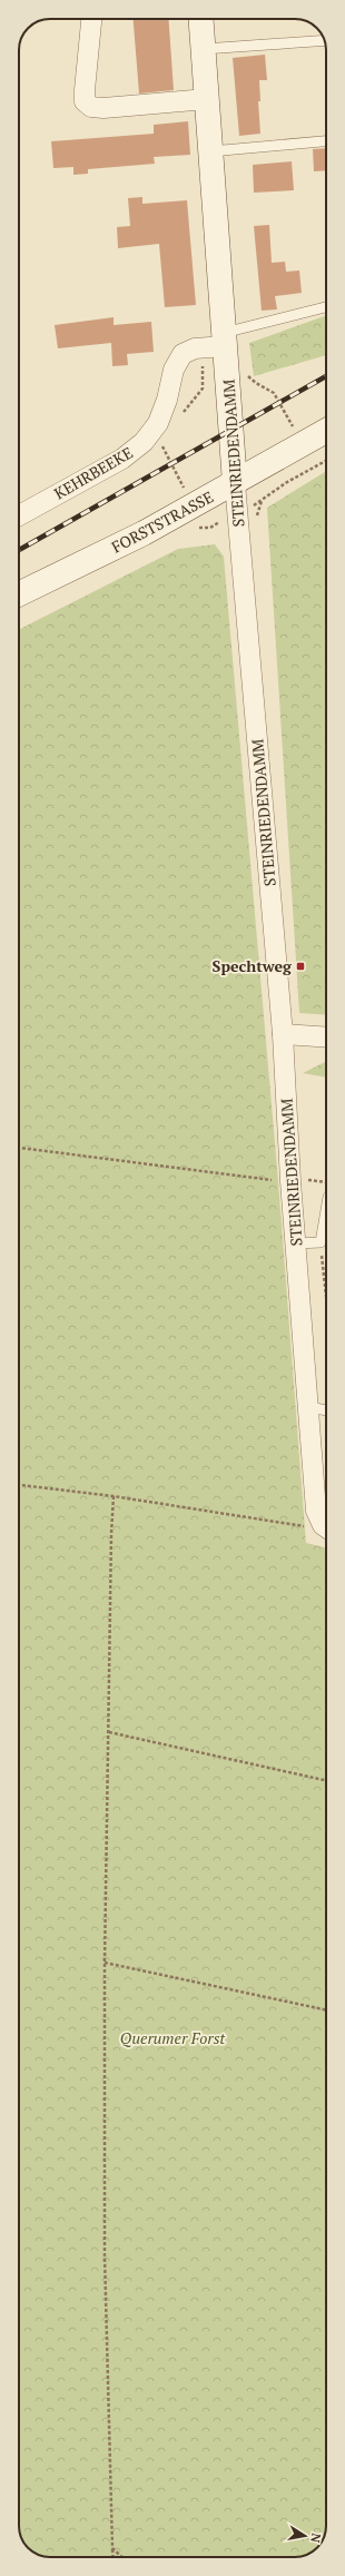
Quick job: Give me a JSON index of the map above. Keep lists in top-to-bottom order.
{
  "streets": {
    "main road": ["STEINRIEDENDAMM", "FORSTSTRASSE"],
    "street": ["KEHRBEEKE"]
  },
  "crossings": [
    ["STEINRIEDENDAMM", "KEHRBEEKE"],
    ["STEINRIEDENDAMM", "FORSTSTRASSE"]
  ],
  "parks": ["Querumer Forst"],
  "places": {
    "transit": ["Spechtweg"]
  },
  "north": "right"
}
